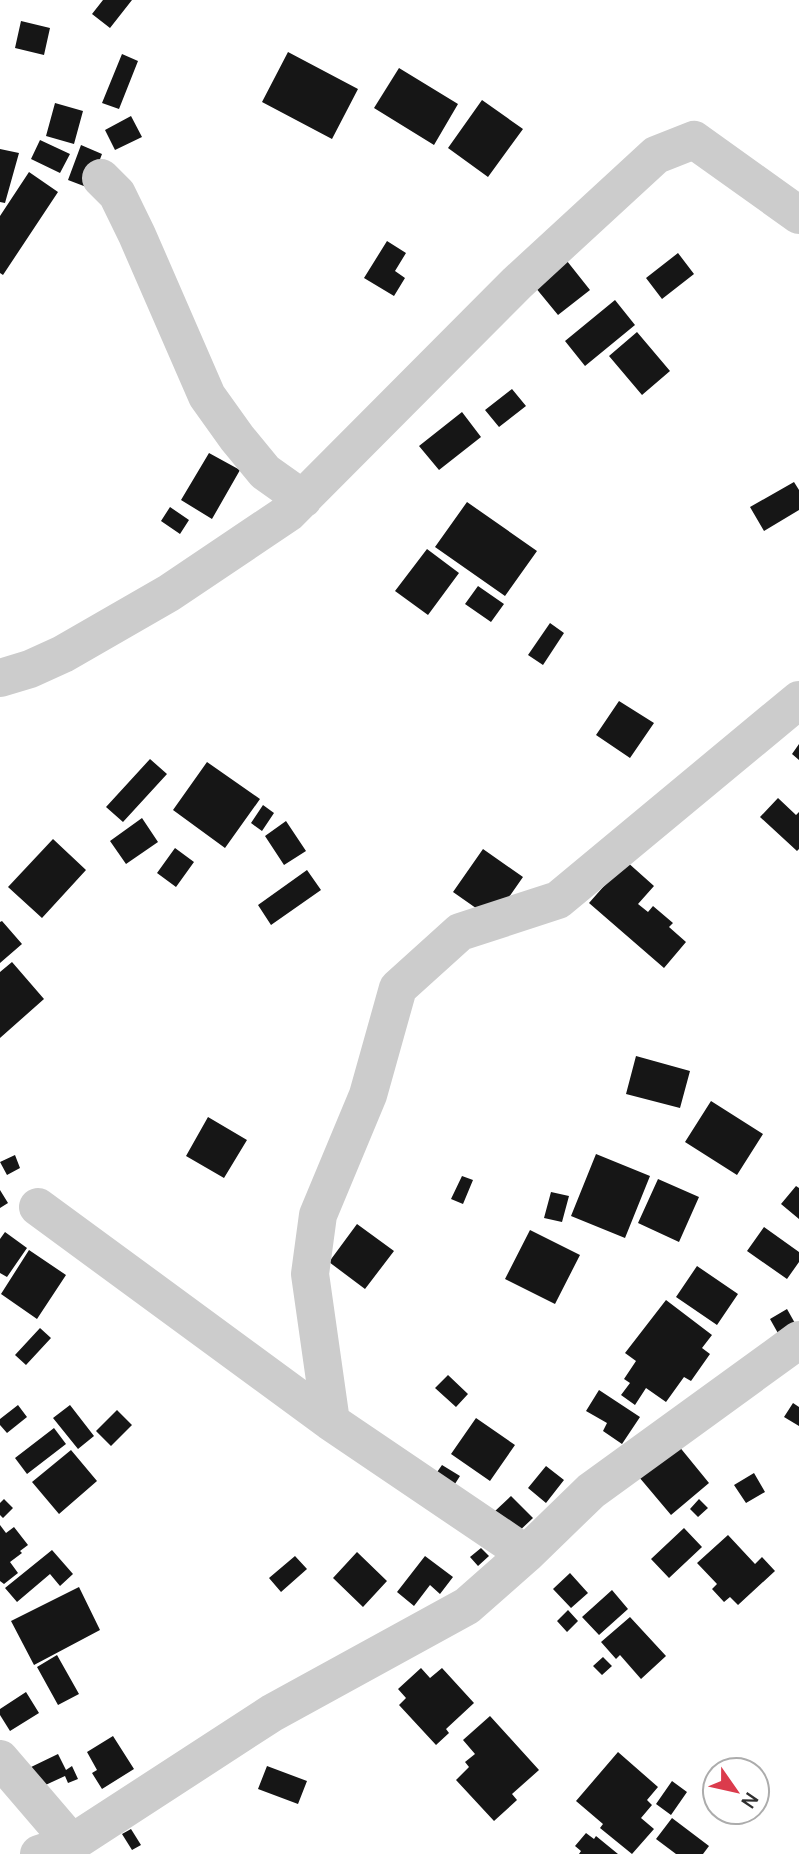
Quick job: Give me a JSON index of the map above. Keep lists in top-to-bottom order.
{
  "north": "bottom right"
}
